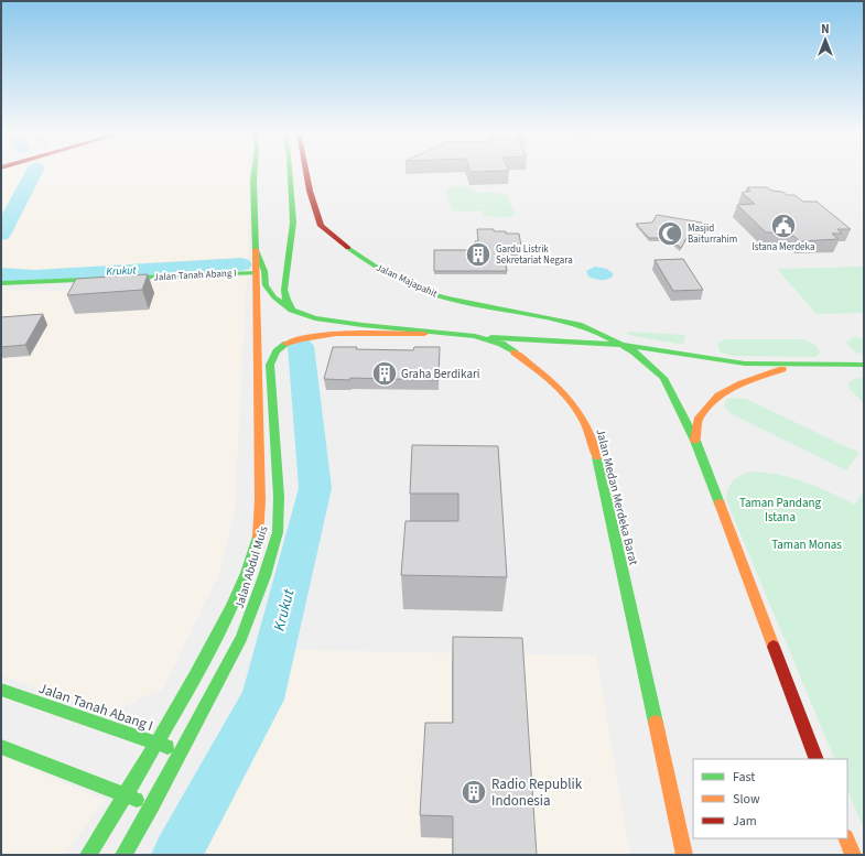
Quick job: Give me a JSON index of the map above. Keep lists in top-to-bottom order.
{
  "streets": {
    "main road": [
      "Jalan Tanah Abang I",
      "Jalan Majapahit",
      "Jalan Medan Merdeka Barat",
      "Jalan Abdul Muis"
    ]
  },
  "crossings": [
    ["Jalan Tanah Abang I", "Jalan Abdul Muis"],
    ["Jalan Majapahit", "Jalan Medan Merdeka Barat"],
    ["Jalan Medan Merdeka Barat", "Jalan Abdul Muis"]
  ],
  "water": ["Krukut"],
  "parks": ["Taman Pandang Istana", "Taman Monas"],
  "places": {
    "public building": ["Istana Merdeka"],
    "mosque": ["Masjid Baiturrahim"],
    "building": ["Gardu Listrik Sekretariat Negara", "Graha Berdikari", "Radio Republik Indonesia"]
  },
  "legend": ["Fast", "Slow", "Jam"],
  "north": "top"
}
